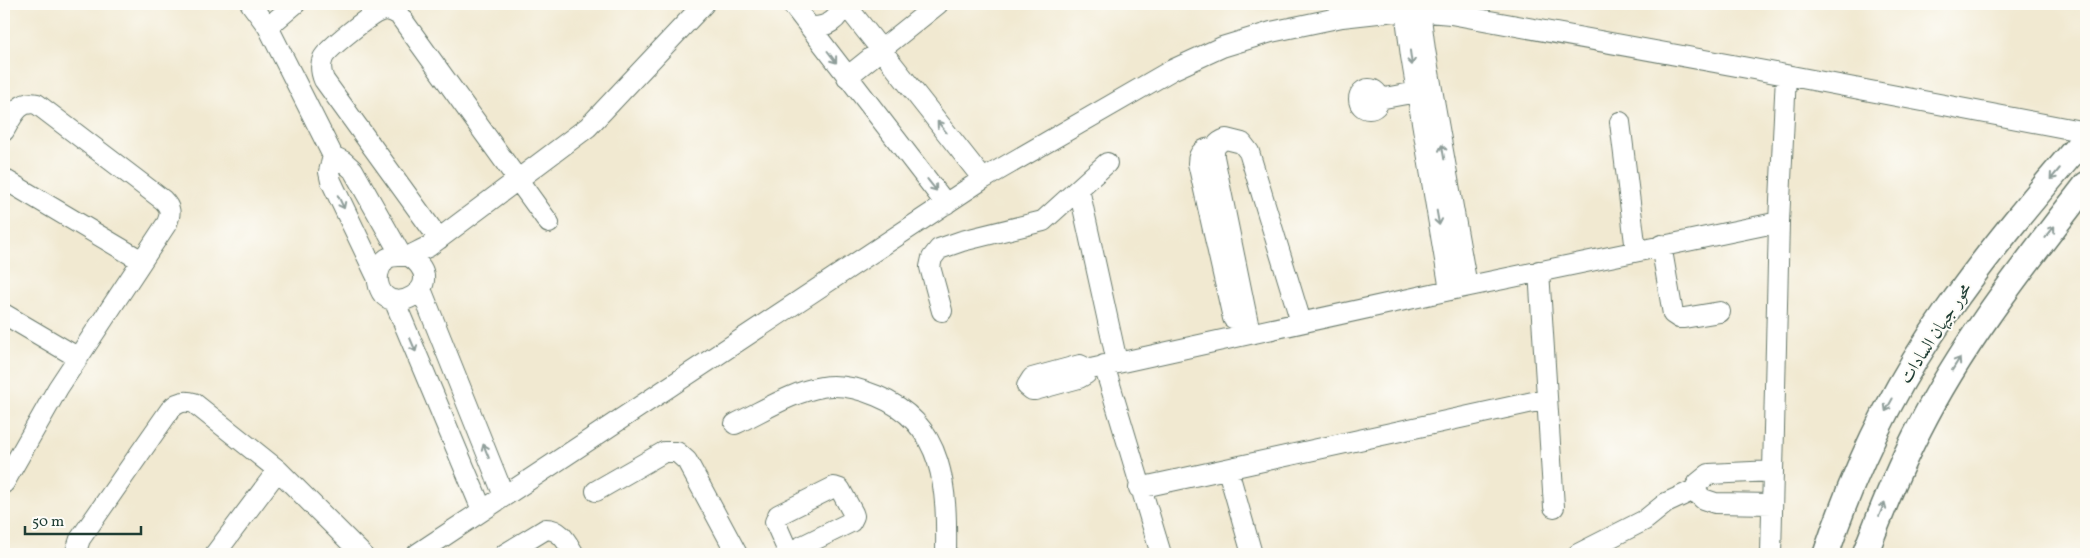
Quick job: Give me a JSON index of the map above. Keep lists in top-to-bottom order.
{
  "streets": {
    "main road": ["محور جيهان السادات"]
  },
  "scale_bar": "50 m"
}
